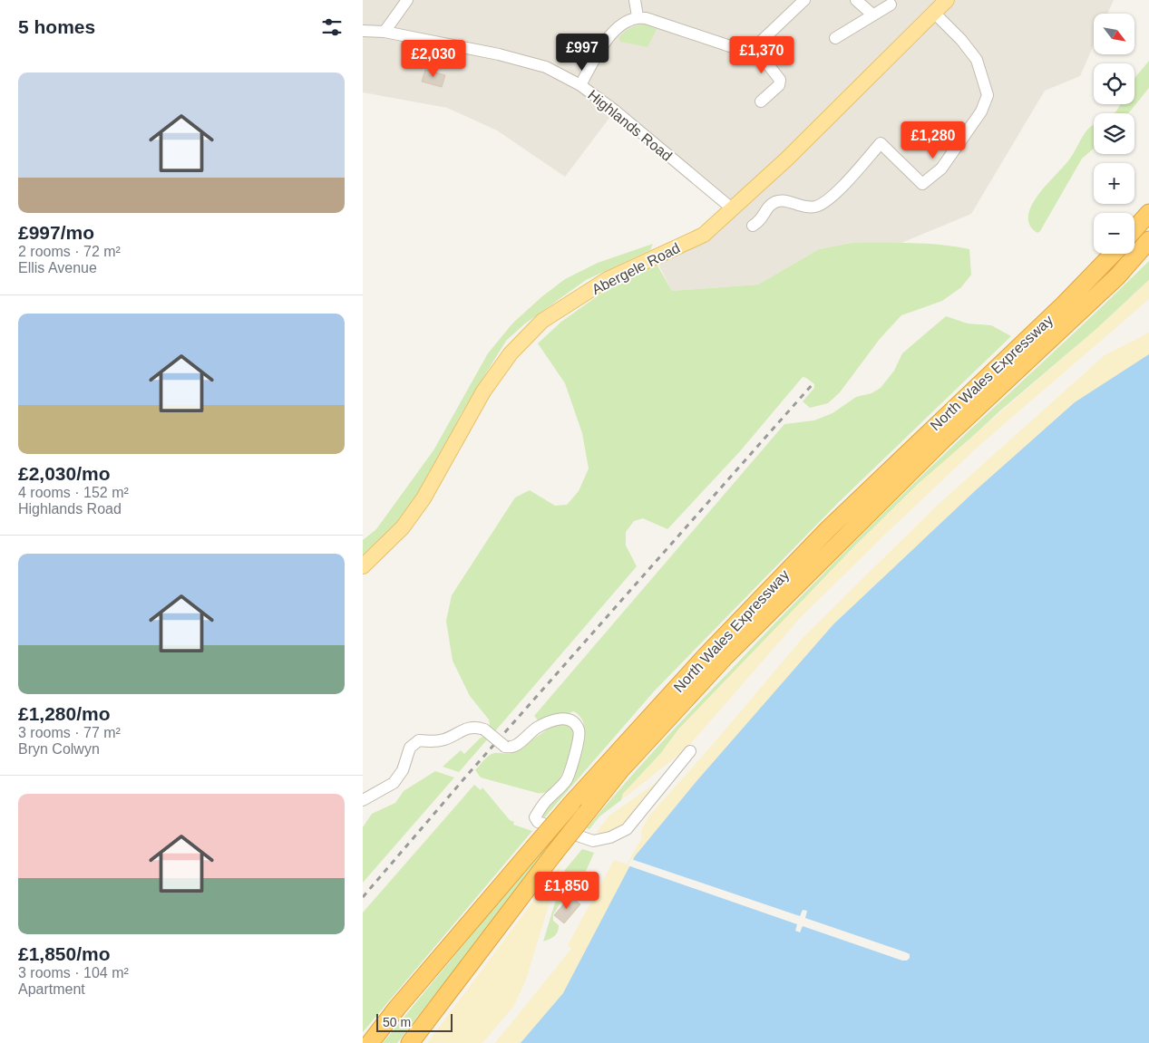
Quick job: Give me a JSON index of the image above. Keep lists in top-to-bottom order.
{
  "streets": {
    "highway": ["North Wales Expressway"],
    "main road": ["Abergele Road"],
    "street": ["Highlands Road"]
  },
  "crossings": [
    ["Highlands Road", "Abergele Road"]
  ],
  "scale_bar": "50 m",
  "north": "bottom right",
  "page": {
    "heading": "5 homes",
    "map_buttons": ["+", "−"],
    "price": [
      "£997",
      "£1,370",
      "£2,030",
      "£1,280",
      "£1,850"
    ],
    "list": [
      {
        "name": "£997/mo",
        "note": "2 rooms · 72 m² · Ellis Avenue"
      },
      {
        "name": "£2,030/mo",
        "note": "4 rooms · 152 m² · Highlands Road"
      },
      {
        "name": "£1,280/mo",
        "note": "3 rooms · 77 m² · Bryn Colwyn"
      },
      {
        "name": "£1,850/mo",
        "note": "3 rooms · 104 m² · Apartment"
      }
    ],
    "scale": "50 m"
  }
}
